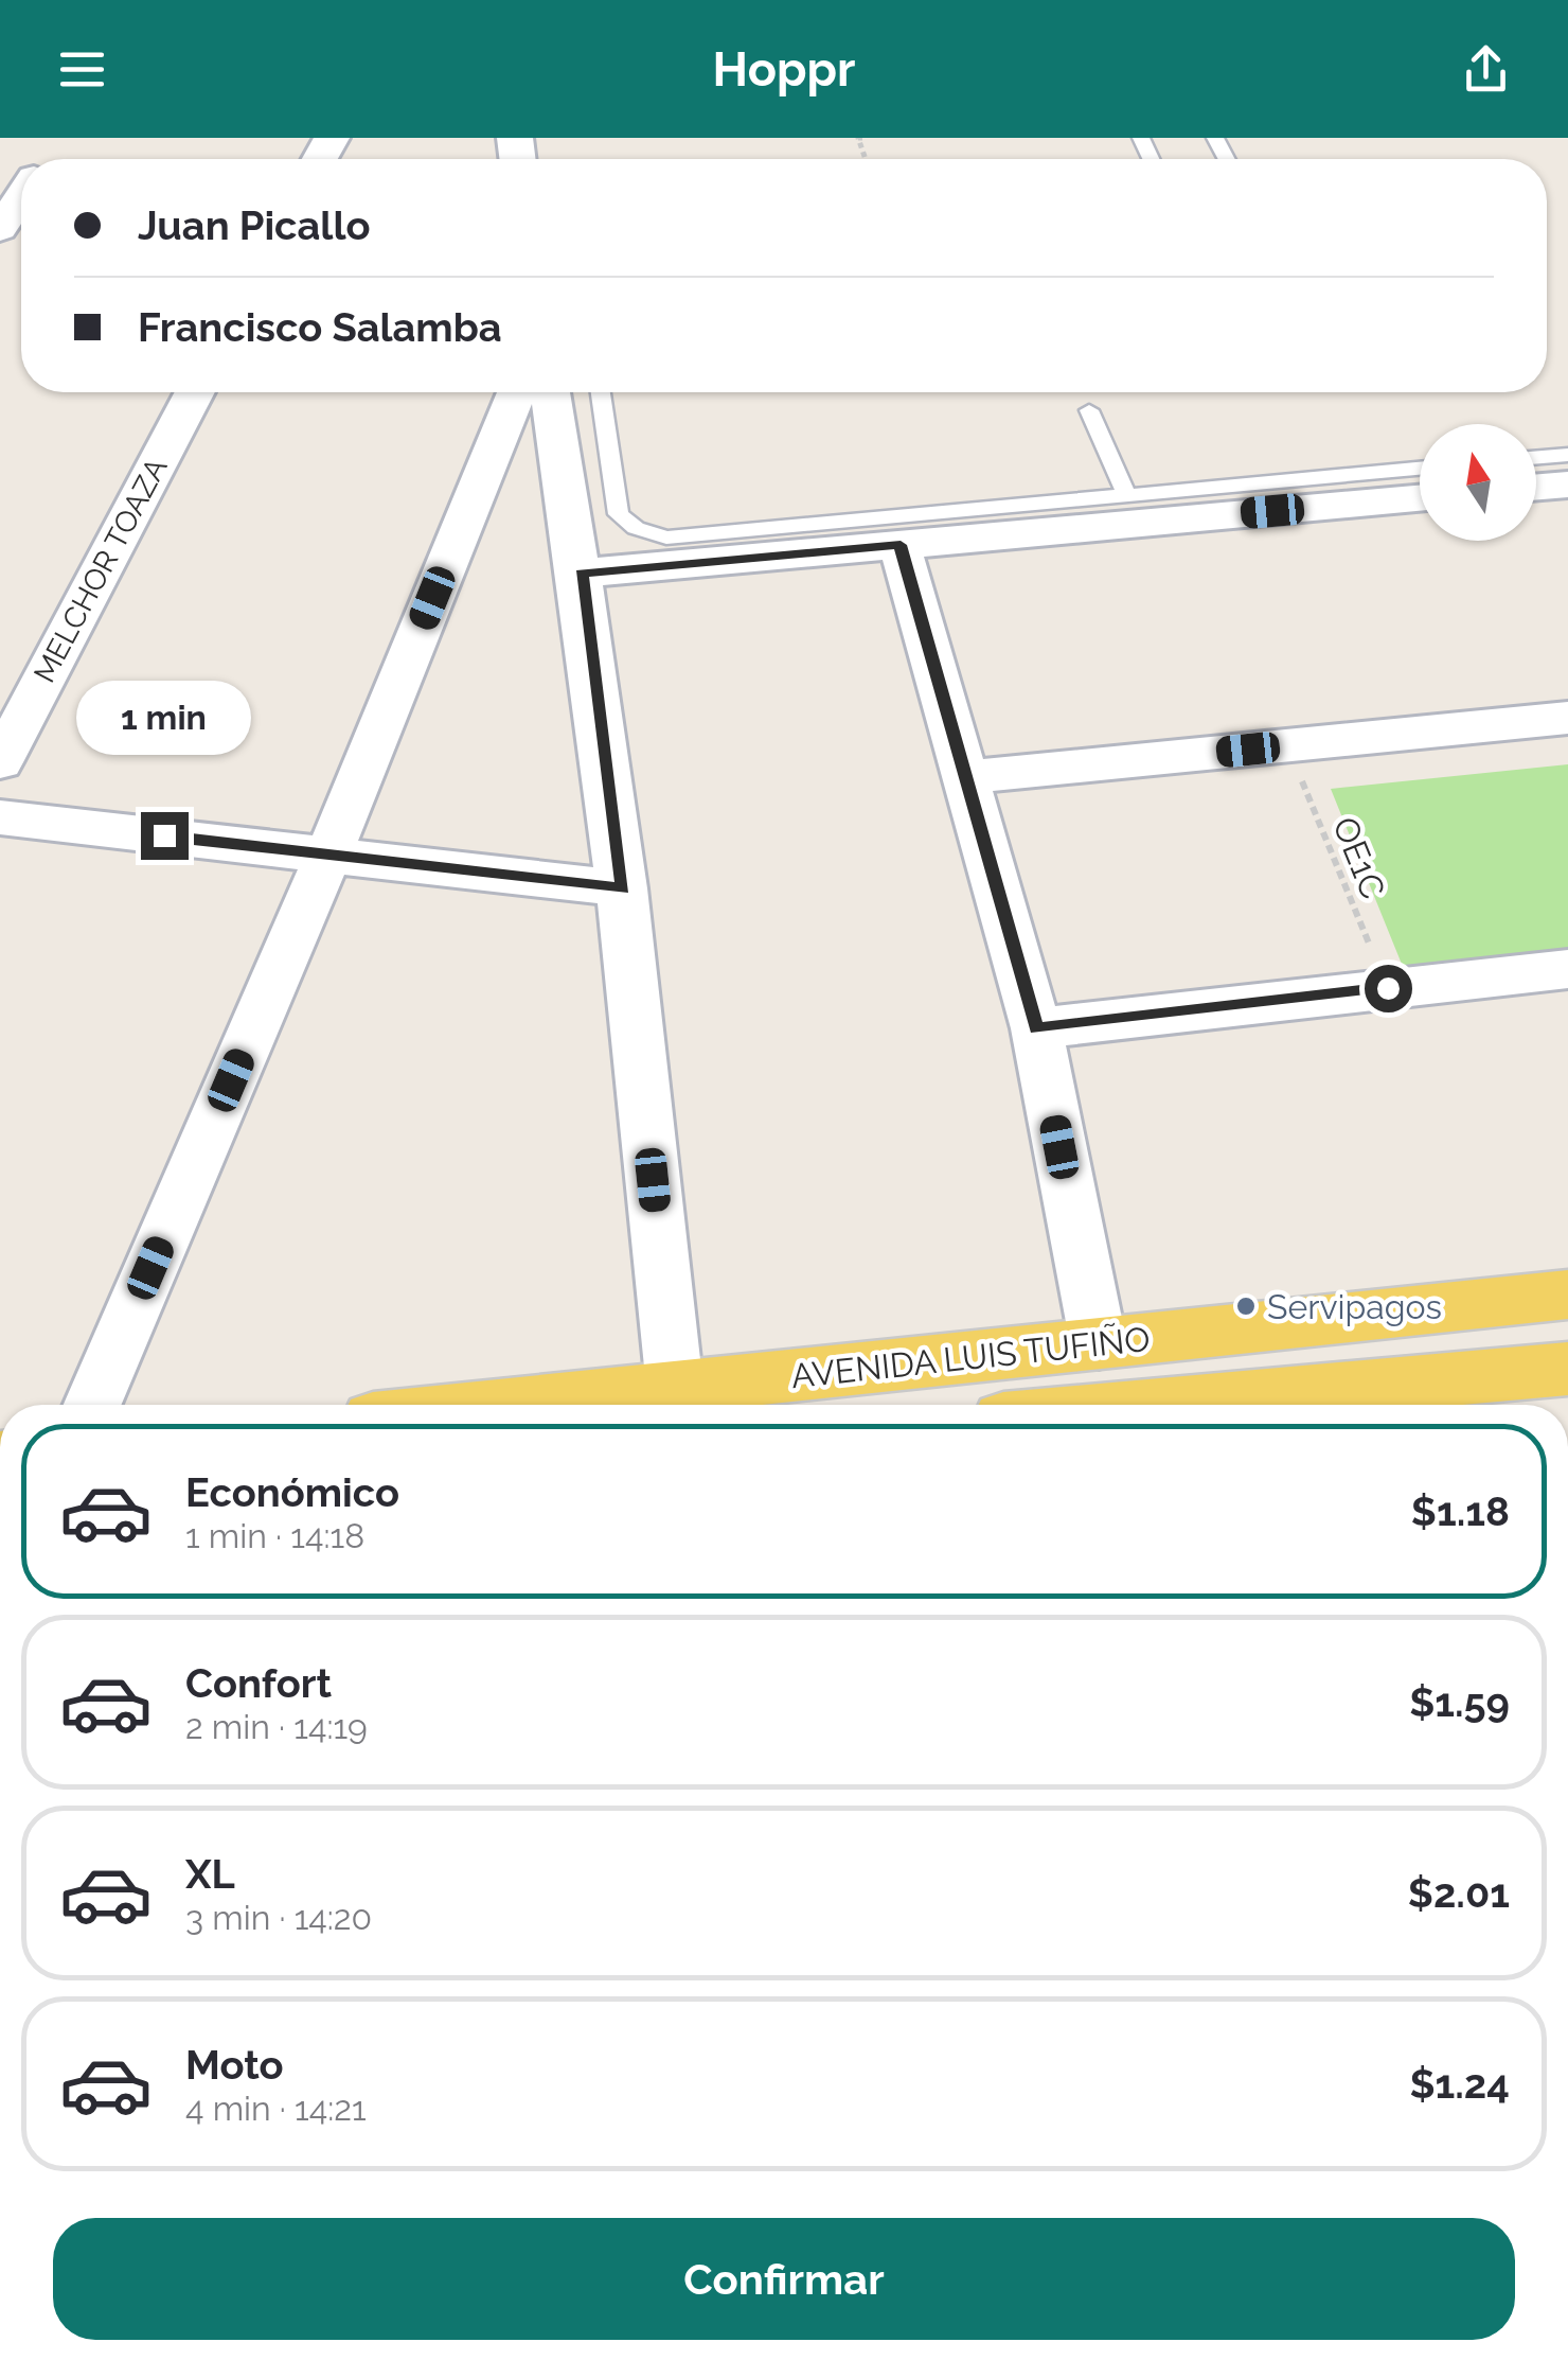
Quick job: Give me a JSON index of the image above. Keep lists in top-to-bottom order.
{
  "streets": {
    "main road": ["AVENIDA LUIS TUFIÑO"],
    "street": ["MELCHOR TOAZA"],
    "path": ["OE1C"]
  },
  "places": ["Servipagos"],
  "north": "top",
  "page": {
    "header": "Hoppr",
    "banner": ["Juan Picallo", "Francisco Salamba"],
    "bubble": "1 min",
    "list": [
      {
        "name": "Económico",
        "note": "1 min · 14:18",
        "value": "$1.18"
      },
      {
        "name": "Confort",
        "note": "2 min · 14:19",
        "value": "$1.59"
      },
      {
        "name": "XL",
        "note": "3 min · 14:20",
        "value": "$2.01"
      },
      {
        "name": "Moto",
        "note": "4 min · 14:21",
        "value": "$1.24"
      }
    ],
    "buttons": "Confirmar"
  }
}
